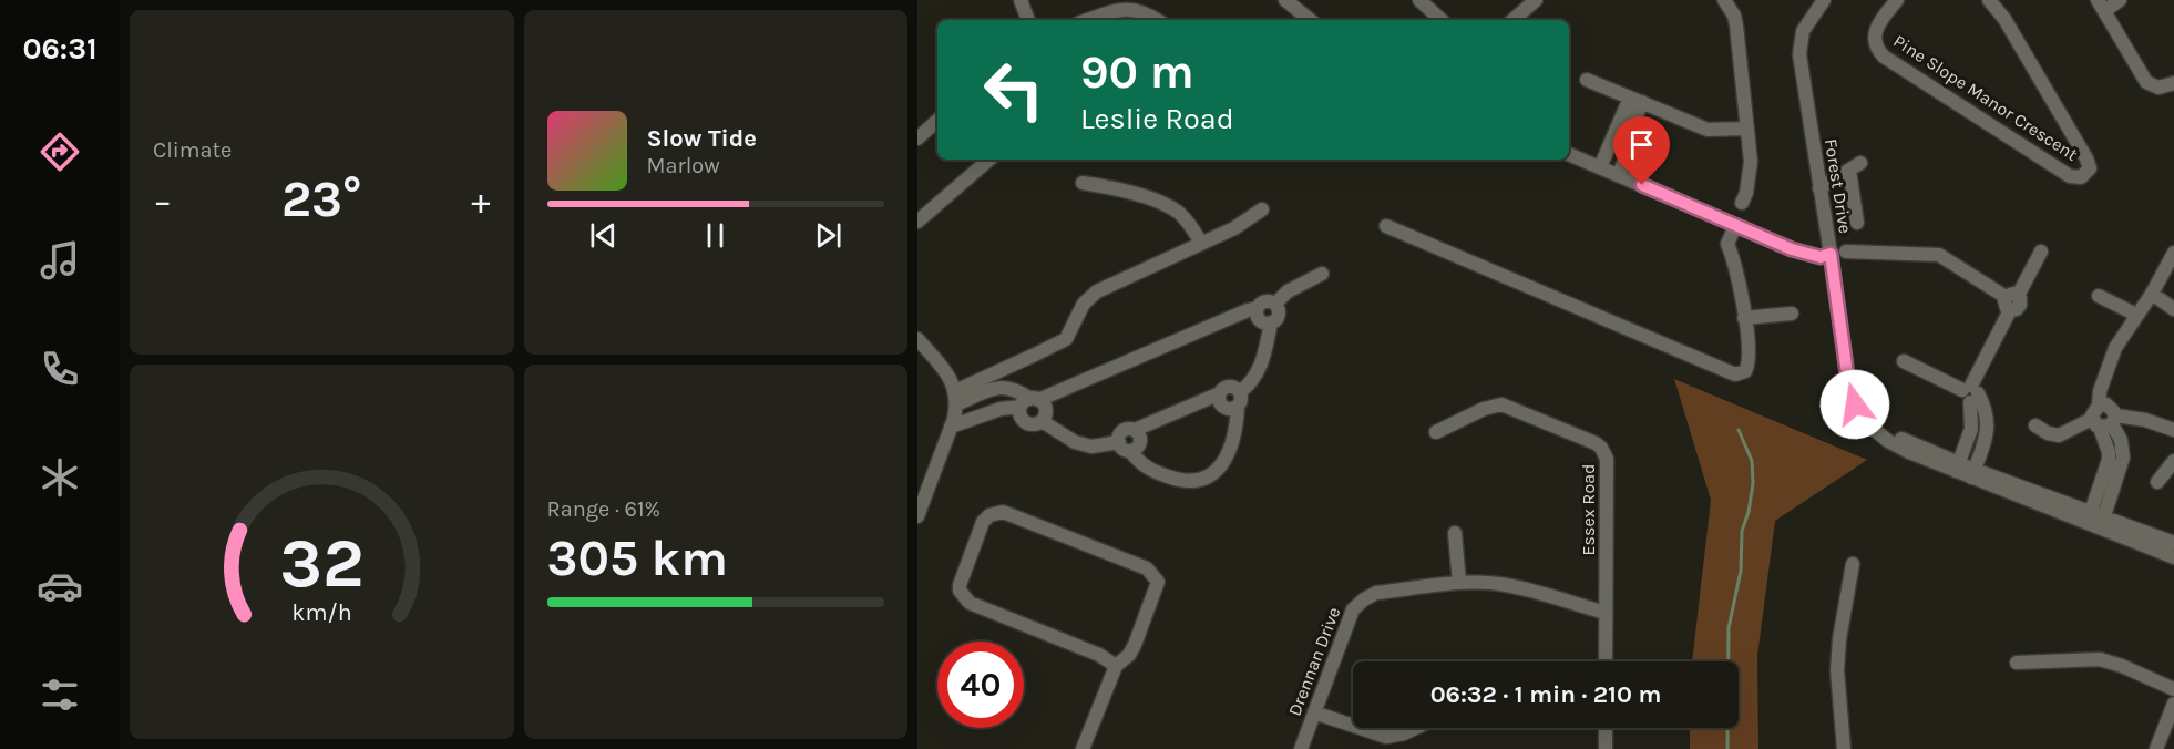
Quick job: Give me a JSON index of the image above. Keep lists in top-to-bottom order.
{
  "streets": {
    "street": [
      "Pine Slope Manor Crescent",
      "Forest Drive",
      "Essex Road",
      "Drennan Drive"
    ]
  },
  "crossings": [
    ["Essex Road", "Drennan Drive"]
  ],
  "page": {
    "tabs": "06:31",
    "tile": [
      "Climate",
      ["Range · 61%", "305 km"]
    ],
    "turn": ["90 m", "Leslie Road"],
    "song": ["Slow Tide", "Marlow"],
    "heat": ["−", "23°", "+"],
    "limit": "40",
    "trip": "06:32 · 1 min · 210 m",
    "gauge": ["32", "km/h"]
  }
}
